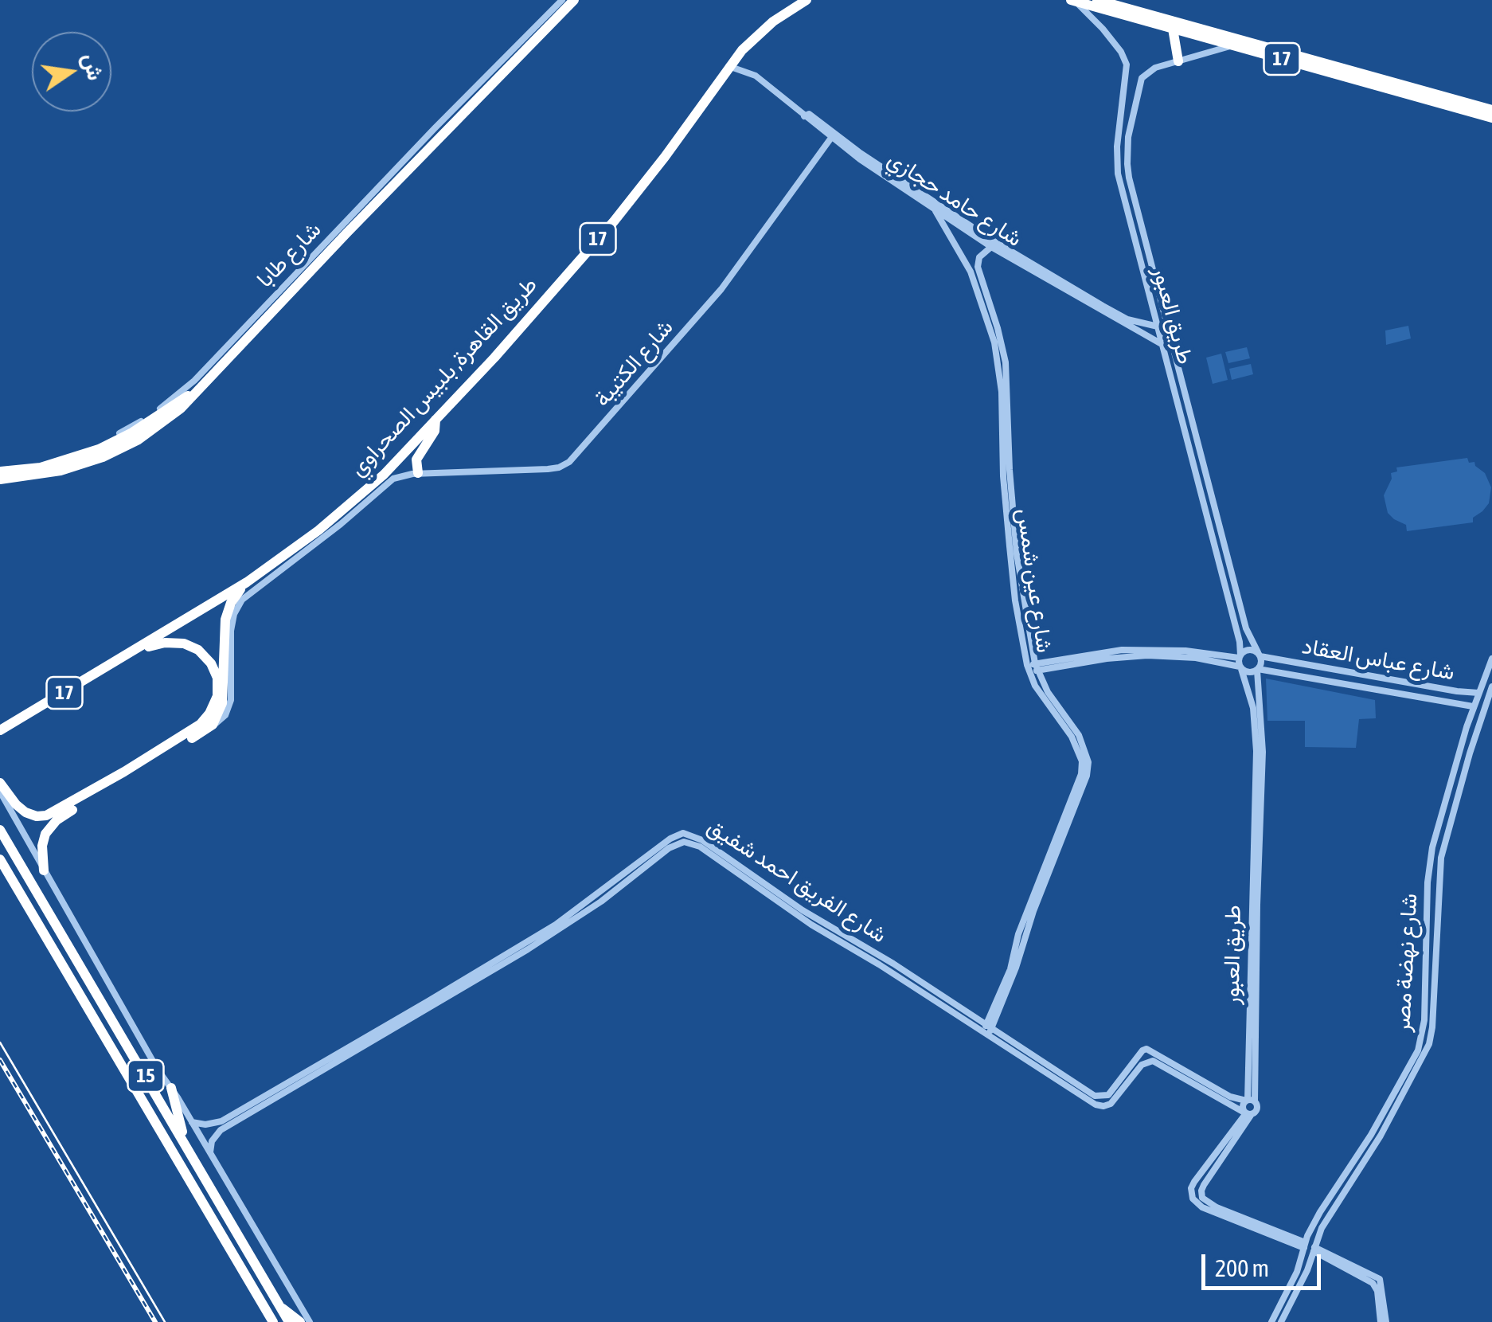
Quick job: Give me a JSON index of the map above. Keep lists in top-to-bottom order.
{
  "streets": {
    "highway": ["17", "طريق القاهرة, بلبيس الصحراوي", "15"],
    "street": [
      "شارع حامد حجازي",
      "شارع طابا",
      "طريق العبور",
      "شارع الكتيبة",
      "شارع عين شمس",
      "شارع عباس العقاد",
      "شارع الفريق احمد شفيق",
      "شارع نهضة مصر"
    ]
  },
  "crossings": [
    ["17", "طريق العبور"],
    ["شارع حامد حجازي", "طريق العبور"],
    ["شارع حامد حجازي", "شارع الكتيبة"],
    ["شارع حامد حجازي", "طريق القاهرة, بلبيس الصحراوي"],
    ["شارع حامد حجازي", "شارع عين شمس"],
    ["طريق العبور", "شارع عباس العقاد"],
    ["طريق العبور", "شارع الفريق احمد شفيق"],
    ["شارع عين شمس", "شارع الفريق احمد شفيق"],
    ["شارع عباس العقاد", "شارع نهضة مصر"]
  ],
  "scale_bar": "200 m",
  "north": "right"
}
